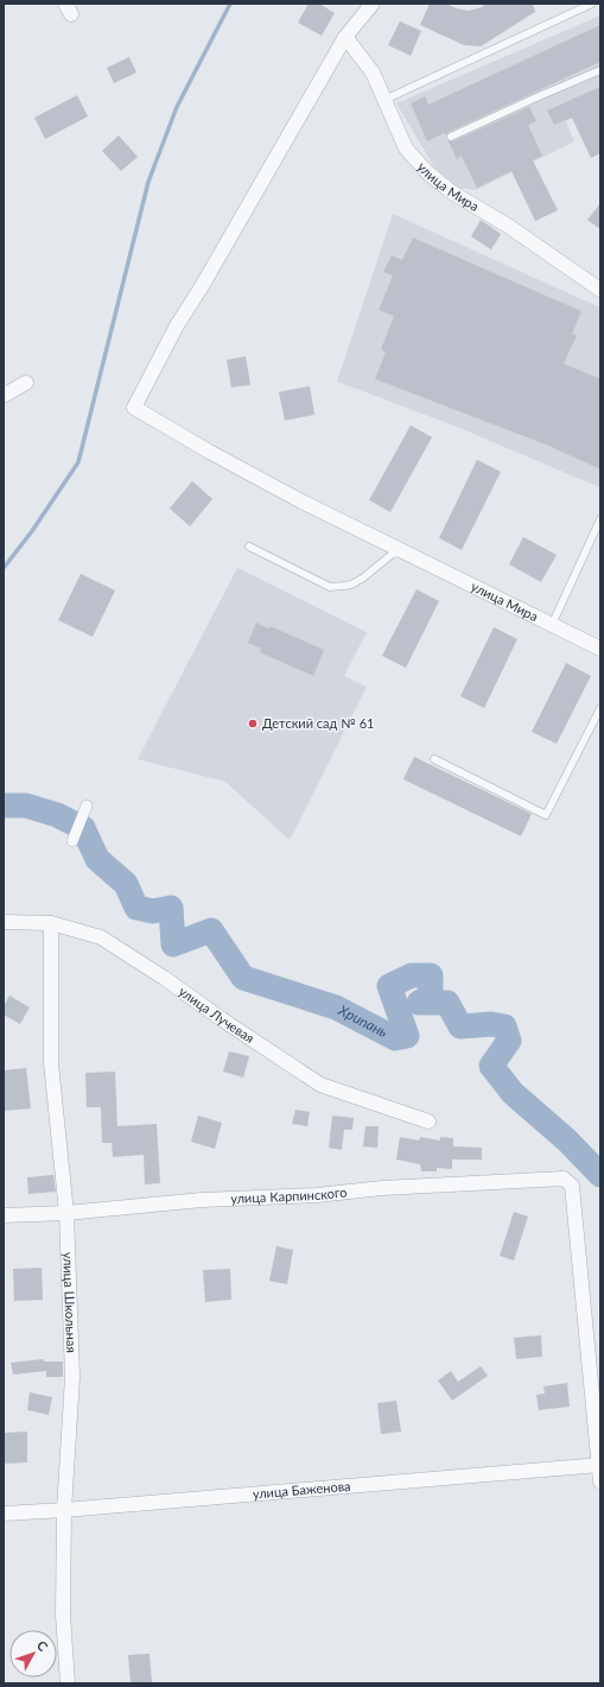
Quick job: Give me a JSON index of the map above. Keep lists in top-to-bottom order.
{
  "streets": {
    "street": [
      "улица Мира",
      "улица Лучевая",
      "улица Карпинского",
      "улица Школьная",
      "улица Баженова"
    ]
  },
  "crossings": [
    ["улица Лучевая", "улица Школьная"],
    ["улица Карпинского", "улица Школьная"],
    ["улица Школьная", "улица Баженова"]
  ],
  "water": ["Хрипань"],
  "places": ["Детский сад № 61"],
  "north": "top right"
}
